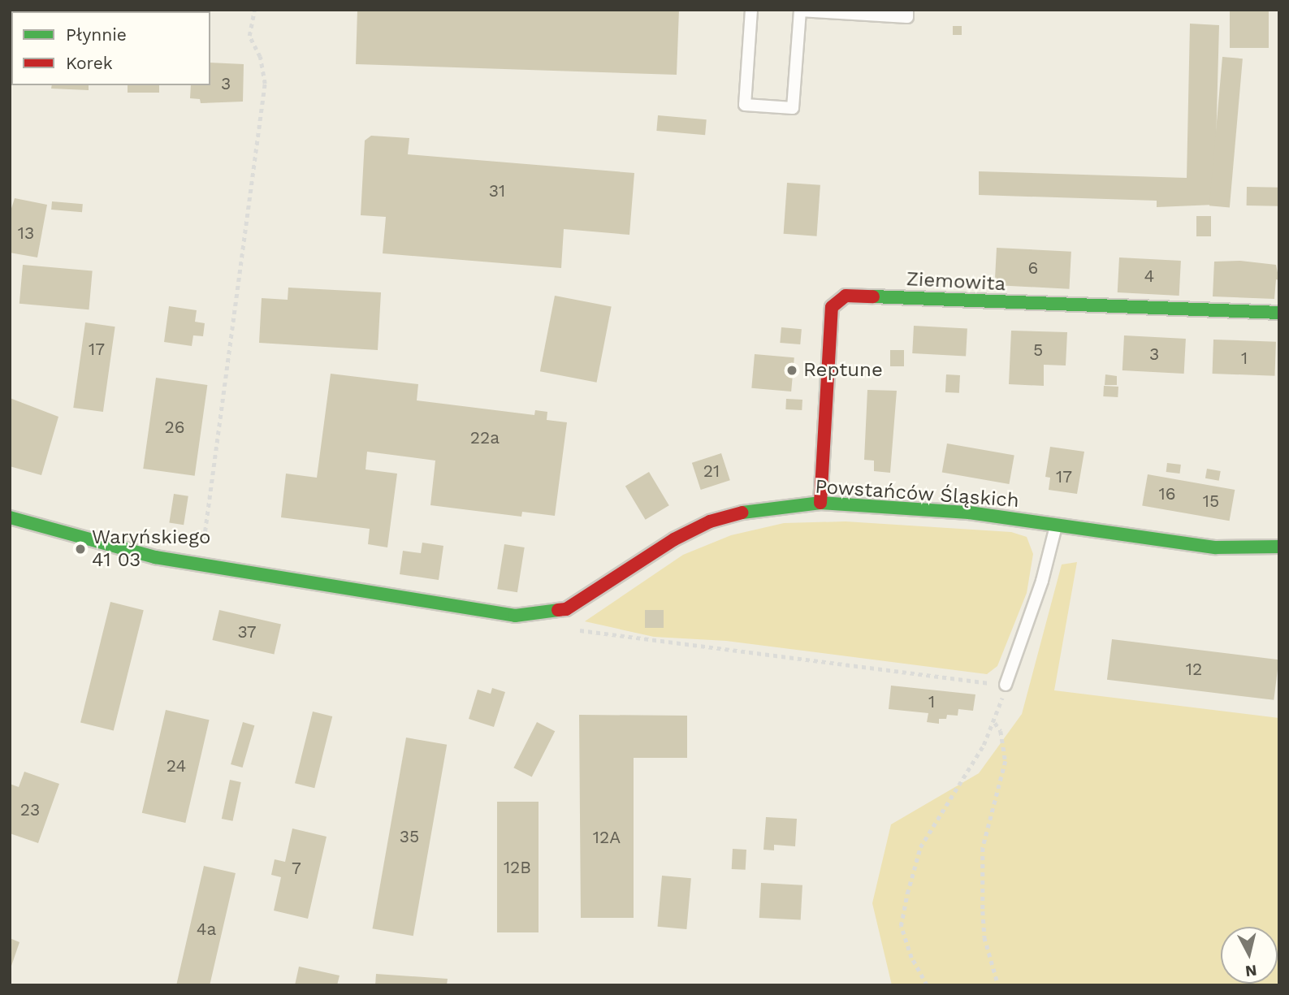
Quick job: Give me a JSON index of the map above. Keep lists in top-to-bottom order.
{
  "streets": {
    "street": ["Ziemowita", "Powstańców Śląskich"]
  },
  "crossings": [
    ["Ziemowita", "Powstańców Śląskich"]
  ],
  "places": ["Reptune", "Waryńskiego 41 03"],
  "house_numbers": [
    "3",
    "31",
    "13",
    "6",
    "4",
    "17",
    "5",
    "3",
    "1",
    "26",
    "22a",
    "21",
    "17",
    "16",
    "15",
    "37",
    "12",
    "1",
    "24",
    "23",
    "35",
    "12A",
    "12B",
    "7",
    "4a"
  ],
  "legend": ["Płynnie", "Korek"],
  "north": "bottom"
}
